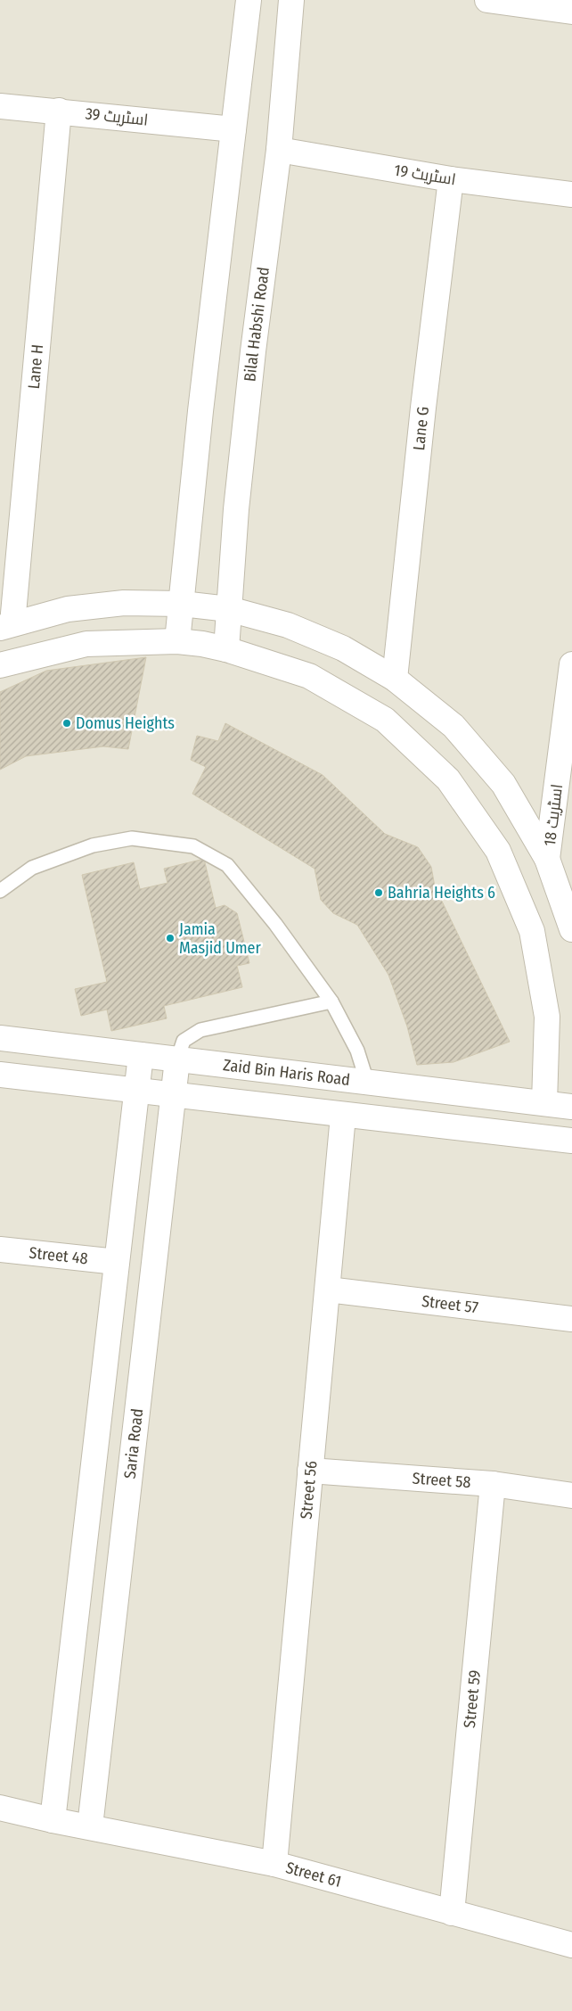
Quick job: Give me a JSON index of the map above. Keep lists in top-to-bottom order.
{
  "streets": {
    "street": [
      "اسٹریٹ 39",
      "اسٹریٹ 19",
      "Bilal Habshi Road",
      "Lane H",
      "Lane G",
      "اسٹریٹ 18",
      "Zaid Bin Haris Road",
      "Street 48",
      "Street 57",
      "Saria Road",
      "Street 58",
      "Street 56",
      "Street 59",
      "Street 61"
    ]
  },
  "crossings": [
    ["اسٹریٹ 39", "Lane H"],
    ["اسٹریٹ 19", "Bilal Habshi Road"],
    ["اسٹریٹ 19", "Lane G"],
    ["Zaid Bin Haris Road", "Saria Road"],
    ["Street 57", "Street 56"],
    ["Saria Road", "Street 61"],
    ["Street 58", "Street 56"],
    ["Street 58", "Street 59"],
    ["Street 56", "Street 61"],
    ["Street 59", "Street 61"]
  ],
  "places": ["Domus Heights", "Bahria Heights 6", "Jamia Masjid Umer"]
}
